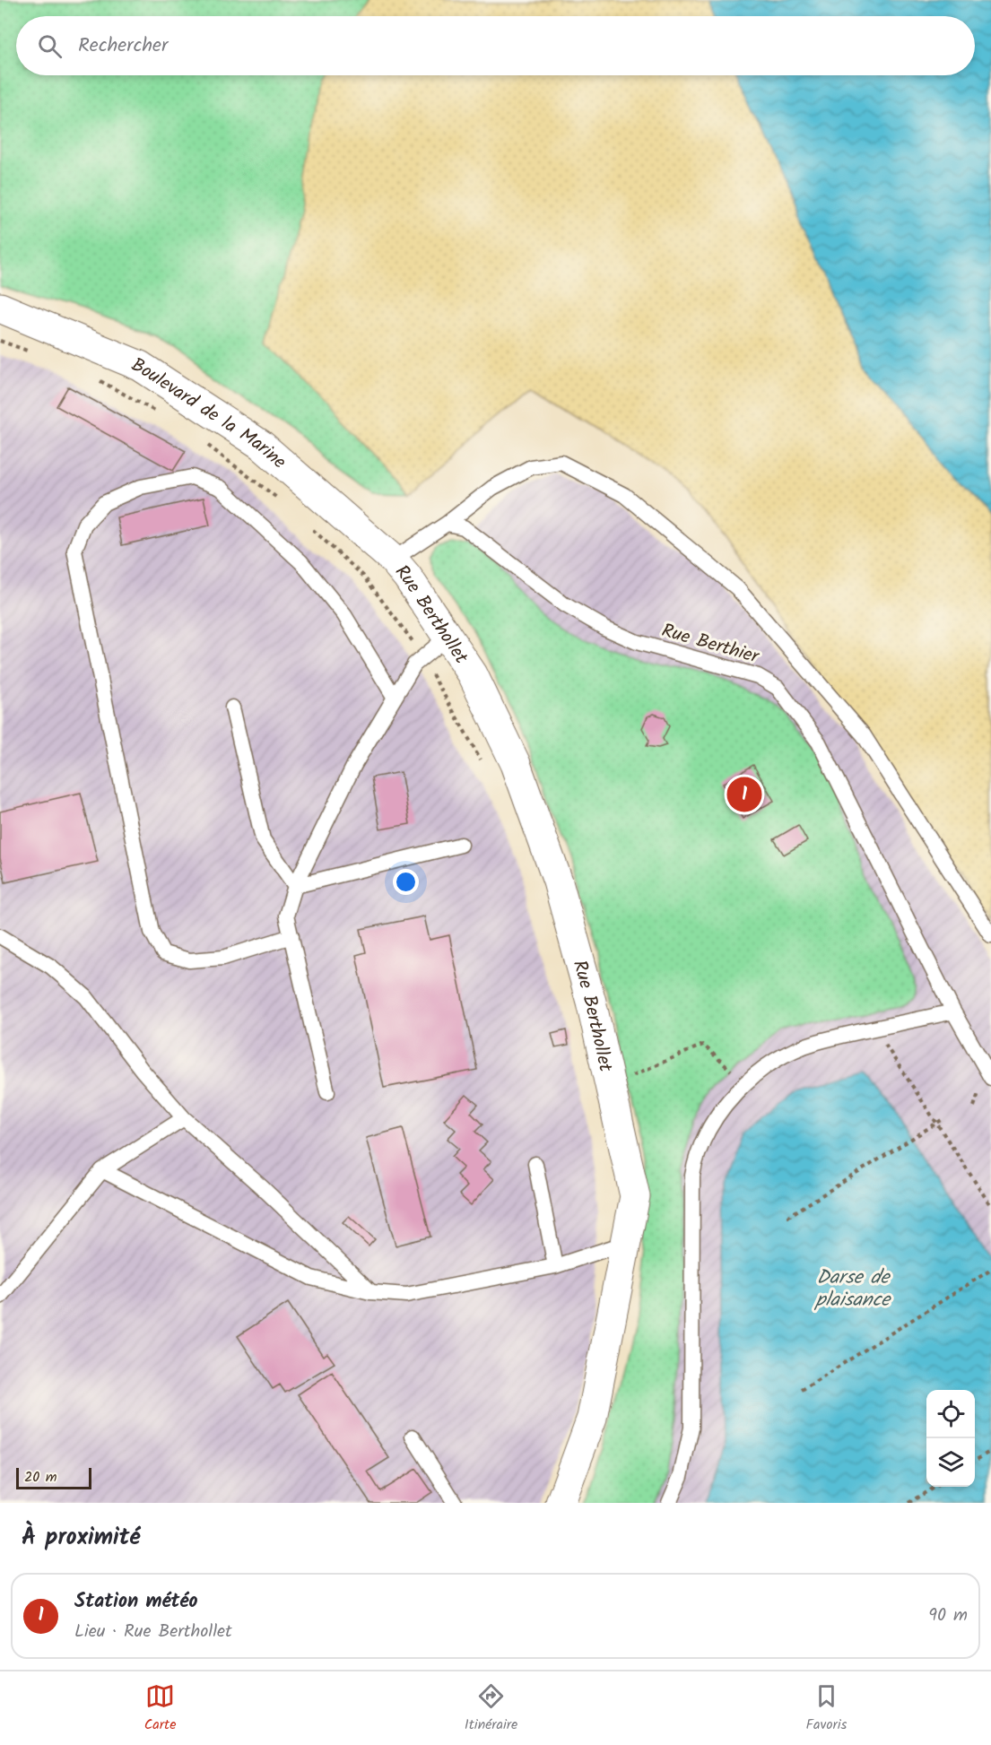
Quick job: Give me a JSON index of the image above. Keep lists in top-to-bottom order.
{
  "streets": {
    "main road": ["Boulevard de la Marine", "Rue Berthollet"],
    "lane": ["Rue Berthier"]
  },
  "crossings": [
    ["Boulevard de la Marine", "Rue Berthollet"]
  ],
  "water": ["Darse de plaisance"],
  "scale_bar": "20 m",
  "page": {
    "search": "Rechercher",
    "pins": "1",
    "scale": "20 m",
    "heading": "À proximité",
    "list": [
      {
        "mark": "1",
        "name": "Station météo",
        "note": "Lieu · Rue Berthollet",
        "value": "90 m"
      }
    ],
    "nav": ["Carte", "Itinéraire", "Favoris"]
  }
}
